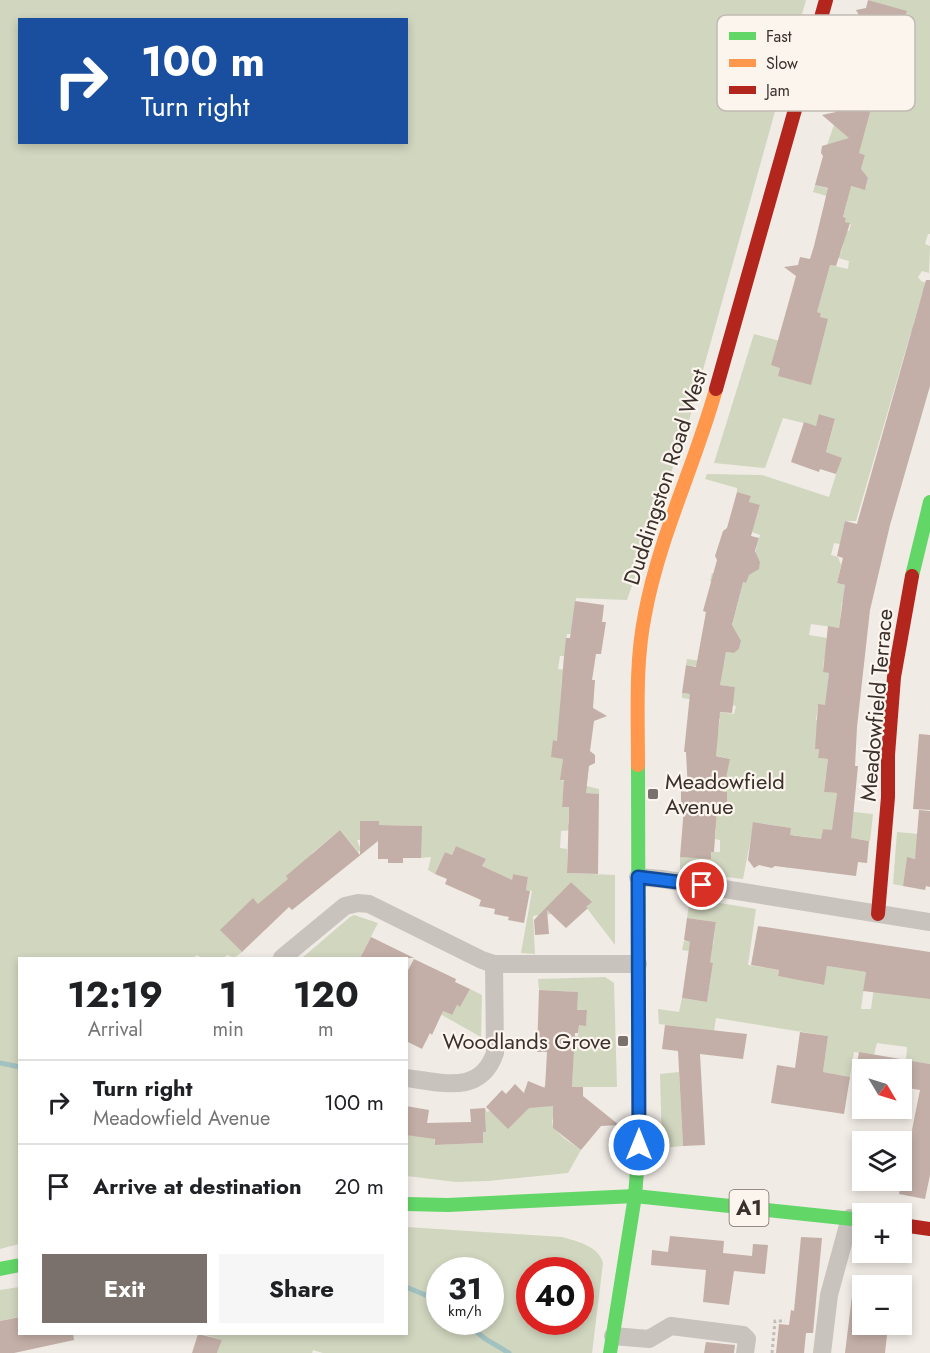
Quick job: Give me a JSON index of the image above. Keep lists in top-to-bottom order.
{
  "streets": {
    "street": ["Duddingston Road West", "Meadowfield Terrace", "A1"]
  },
  "crossings": [
    ["Duddingston Road West", "A1"]
  ],
  "places": {
    "transit": ["Meadowfield Avenue", "Woodlands Grove"]
  },
  "legend": ["Fast", "Slow", "Jam"],
  "north": "bottom right",
  "page": {
    "turn": ["100 m", "Turn right"],
    "eta": [
      "12:19",
      "Arrival",
      "1",
      "min",
      "120",
      "m"
    ],
    "map_buttons": ["+", "−"],
    "list": [
      {
        "name": "Turn right",
        "note": "Meadowfield Avenue",
        "value": "100 m"
      },
      {
        "name": "Arrive at destination",
        "value": "20 m"
      }
    ],
    "buttons": ["Exit", "Share"],
    "speed": "31 km/h",
    "limit": "40"
  }
}
